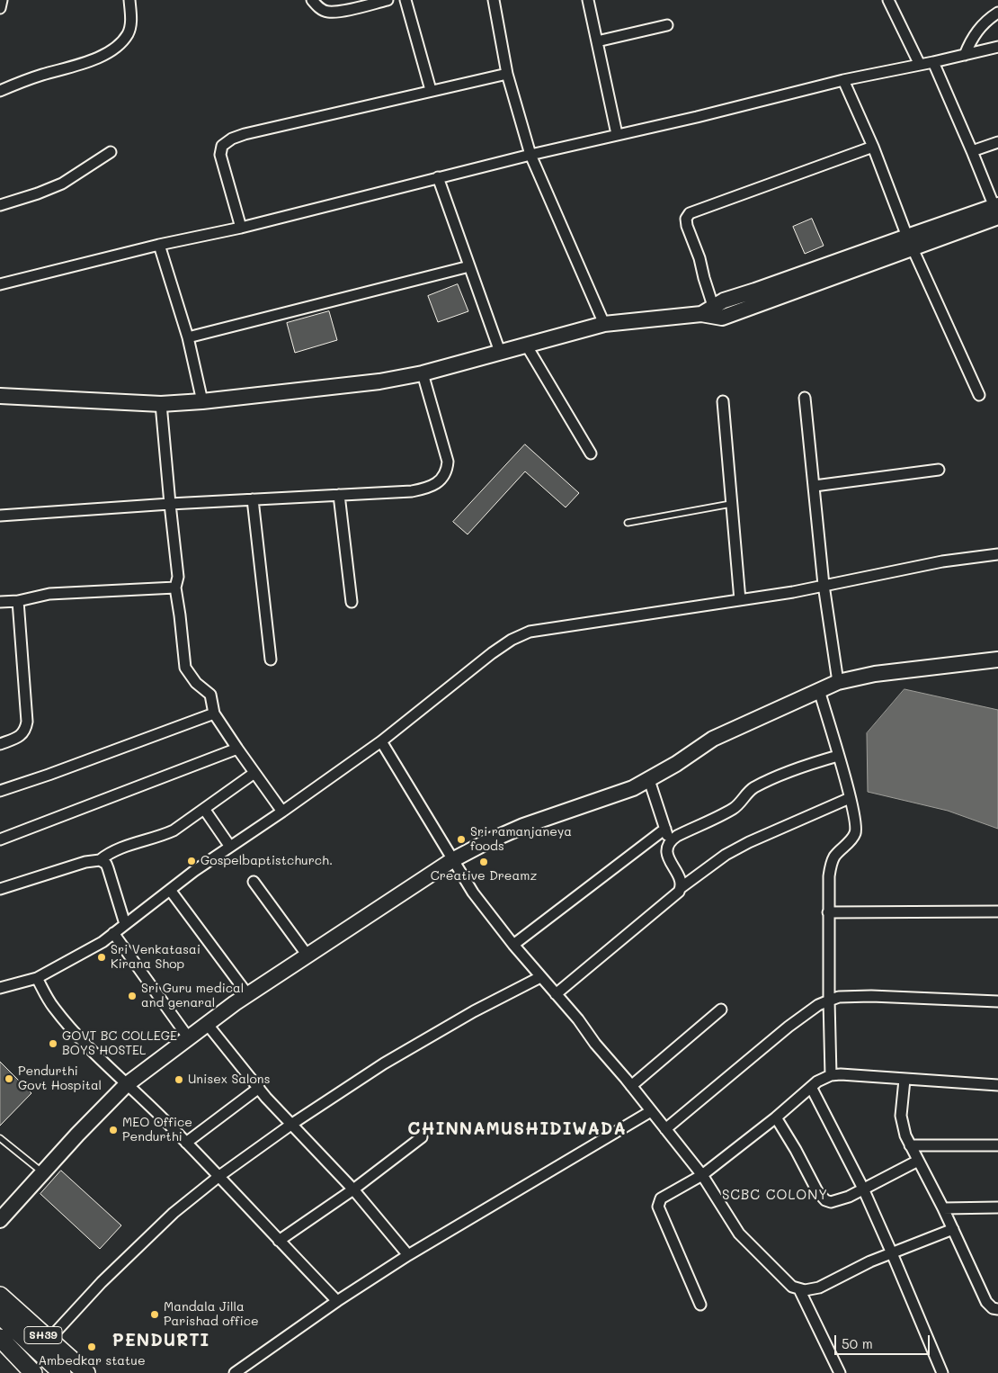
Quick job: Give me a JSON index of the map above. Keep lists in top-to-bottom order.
{
  "streets": {
    "main road": ["SH39"]
  },
  "districts": ["CHINNAMUSHIDIWADA", "SCBC COLONY", "PENDURTI"],
  "places": [
    "Sri ramanjaneya foods",
    "Gospelbaptistchurch.",
    "Creative Dreamz",
    "Sri Venkatasai Kirana Shop",
    "Sri Guru medical and genaral",
    "GOVT BC COLLEGE BOYS HOSTEL",
    "Pendurthi Govt Hospital",
    "Unisex Salons",
    "MEO Office Pendurthi",
    "Mandala Jilla Parishad office",
    "Ambedkar statue"
  ],
  "scale_bar": "50 m"
}
